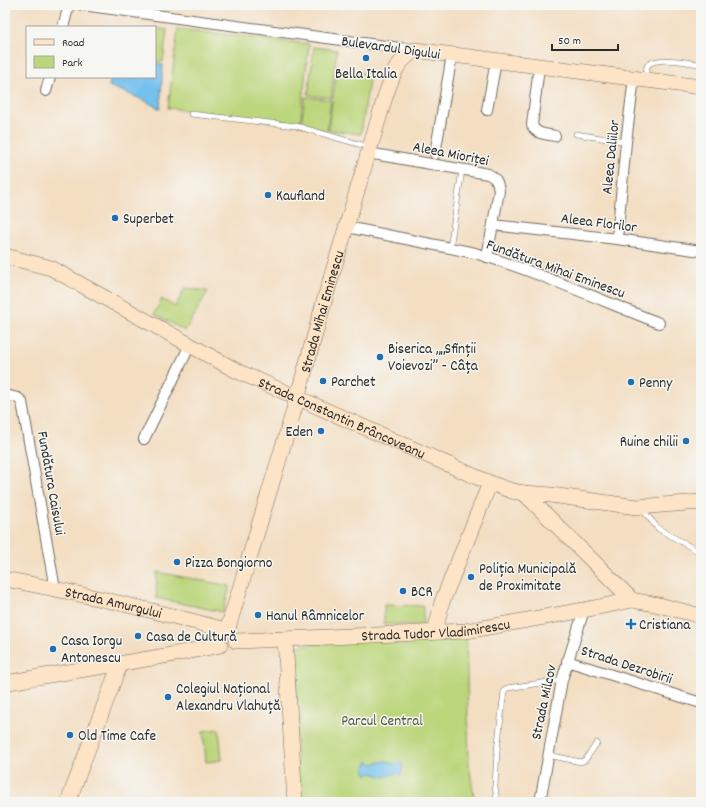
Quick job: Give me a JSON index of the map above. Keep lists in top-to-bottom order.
{
  "streets": {
    "street": [
      "Bulevardul Digului",
      "Aleea Mioriței",
      "Aleea Daliilor",
      "Aleea Florilor",
      "Fundătura Mihai Eminescu",
      "Strada Mihai Eminescu",
      "Strada Constantin Brâncoveanu",
      "Fundătura Caisului",
      "Strada Amurgului",
      "Strada Tudor Vladimirescu",
      "Strada Dezrobirii",
      "Strada Milcov"
    ]
  },
  "crossings": [
    ["Bulevardul Digului", "Aleea Daliilor"],
    ["Bulevardul Digului", "Strada Mihai Eminescu"],
    ["Aleea Mioriței", "Aleea Florilor"],
    ["Aleea Mioriței", "Fundătura Mihai Eminescu"],
    ["Aleea Mioriței", "Strada Mihai Eminescu"],
    ["Aleea Daliilor", "Aleea Florilor"],
    ["Fundătura Mihai Eminescu", "Strada Mihai Eminescu"],
    ["Strada Mihai Eminescu", "Strada Constantin Brâncoveanu"],
    ["Strada Mihai Eminescu", "Strada Amurgului"],
    ["Strada Mihai Eminescu", "Strada Tudor Vladimirescu"],
    ["Fundătura Caisului", "Strada Amurgului"],
    ["Strada Amurgului", "Strada Tudor Vladimirescu"],
    ["Strada Tudor Vladimirescu", "Strada Milcov"],
    ["Strada Dezrobirii", "Strada Milcov"]
  ],
  "parks": ["Parcul Central"],
  "places": {
    "other": [
      "Bella Italia",
      "Kaufland",
      "Superbet",
      "Biserica „„Sfinții Voievozi” - Câța",
      "Parchet",
      "Penny",
      "Eden",
      "Ruine chilii",
      "Pizza Bongiorno",
      "Poliția Municipală de Proximitate",
      "BCR",
      "Hanul Râmnicelor",
      "Casa de Cultură",
      "Casa Iorgu Antonescu",
      "Colegiul Național Alexandru Vlahuță",
      "Old Time Cafe"
    ],
    "health": ["Cristiana"]
  },
  "legend": ["Road", "Park"],
  "scale_bar": "50 m"
}
